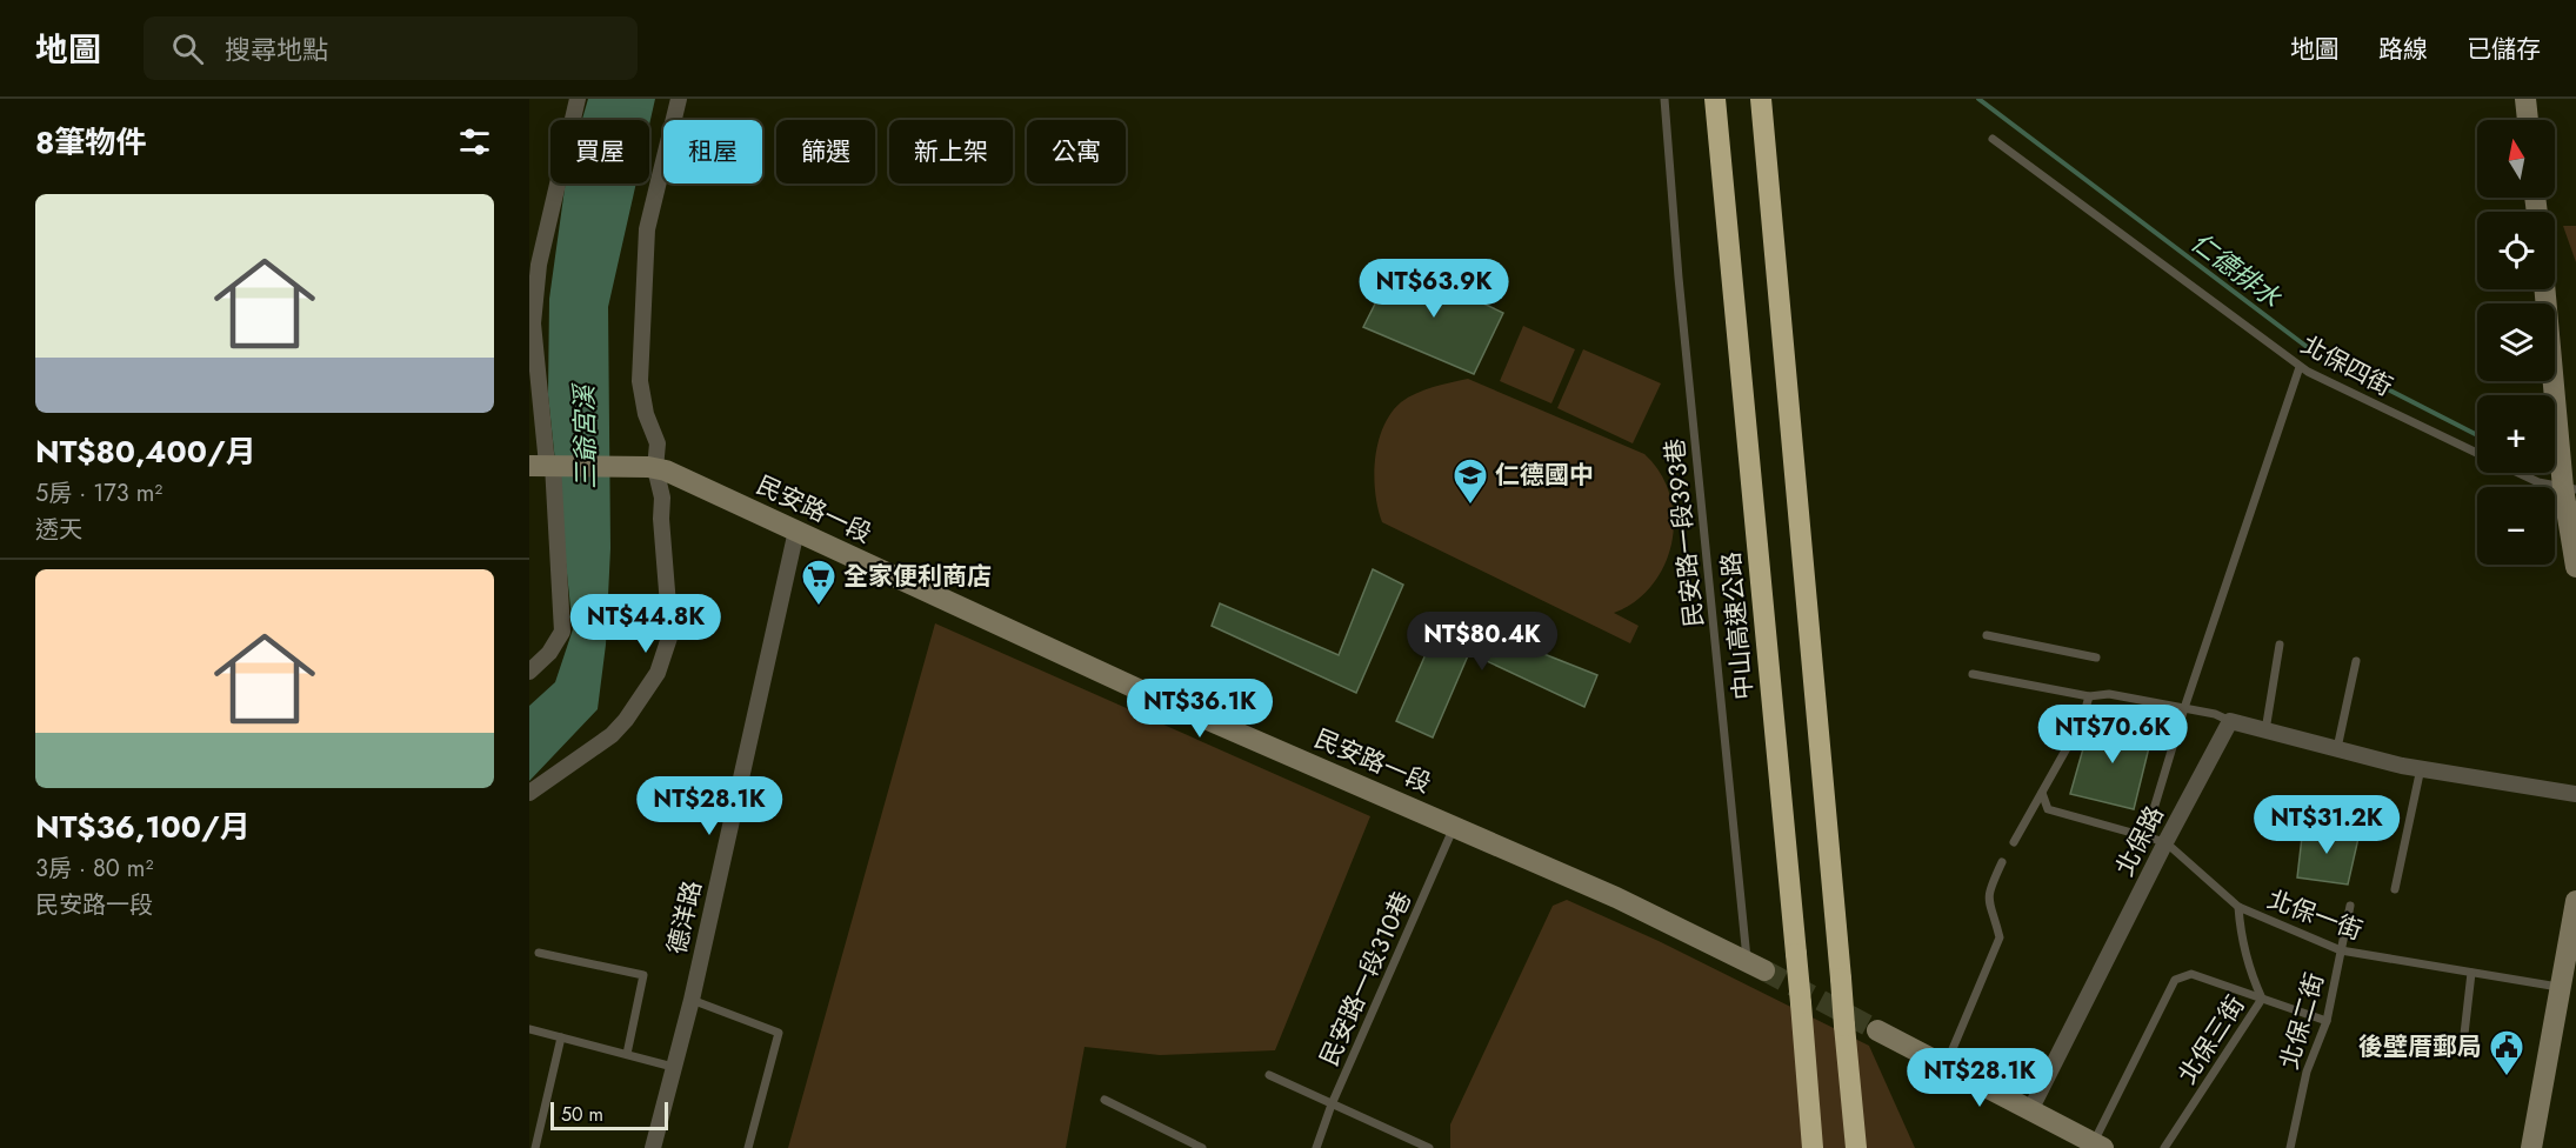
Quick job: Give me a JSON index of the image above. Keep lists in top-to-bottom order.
{
  "streets": {
    "highway": ["中山高速公路"],
    "street": ["民安路一段", "北保路", "德洋路"],
    "lane": [
      "北保四街",
      "民安路一段393巷",
      "北保一街",
      "民安路一段310巷",
      "北保二街",
      "北保三街"
    ]
  },
  "crossings": [
    ["民安路一段", "民安路一段393巷"],
    ["民安路一段", "德洋路"],
    ["民安路一段", "民安路一段310巷"],
    ["北保路", "北保一街"],
    ["北保一街", "北保二街"],
    ["北保一街", "北保三街"]
  ],
  "water": ["仁德排水", "三爺宮溪"],
  "places": {
    "school or university": ["仁德國中"],
    "supermarket": ["全家便利商店"],
    "public building": ["後壁厝郵局"]
  },
  "scale_bar": "50 m",
  "north": "top",
  "page": {
    "header": "地圖",
    "search": "搜尋地點",
    "nav": ["地圖", "路線", "已儲存"],
    "heading": "8筆物件",
    "map_buttons": ["+", "−"],
    "chip": [
      "買屋",
      "租屋",
      "篩選",
      "新上架",
      "公寓"
    ],
    "list": [
      {
        "name": "NT$80,400/月",
        "note": "5房 · 173 m² · 透天"
      },
      {
        "name": "NT$36,100/月",
        "note": "3房 · 80 m² · 民安路一段"
      }
    ],
    "price": [
      "NT$63.9K",
      "NT$44.8K",
      "NT$80.4K",
      "NT$36.1K",
      "NT$70.6K",
      "NT$28.1K",
      "NT$31.2K",
      "NT$28.1K"
    ],
    "scale": "50 m"
  }
}
